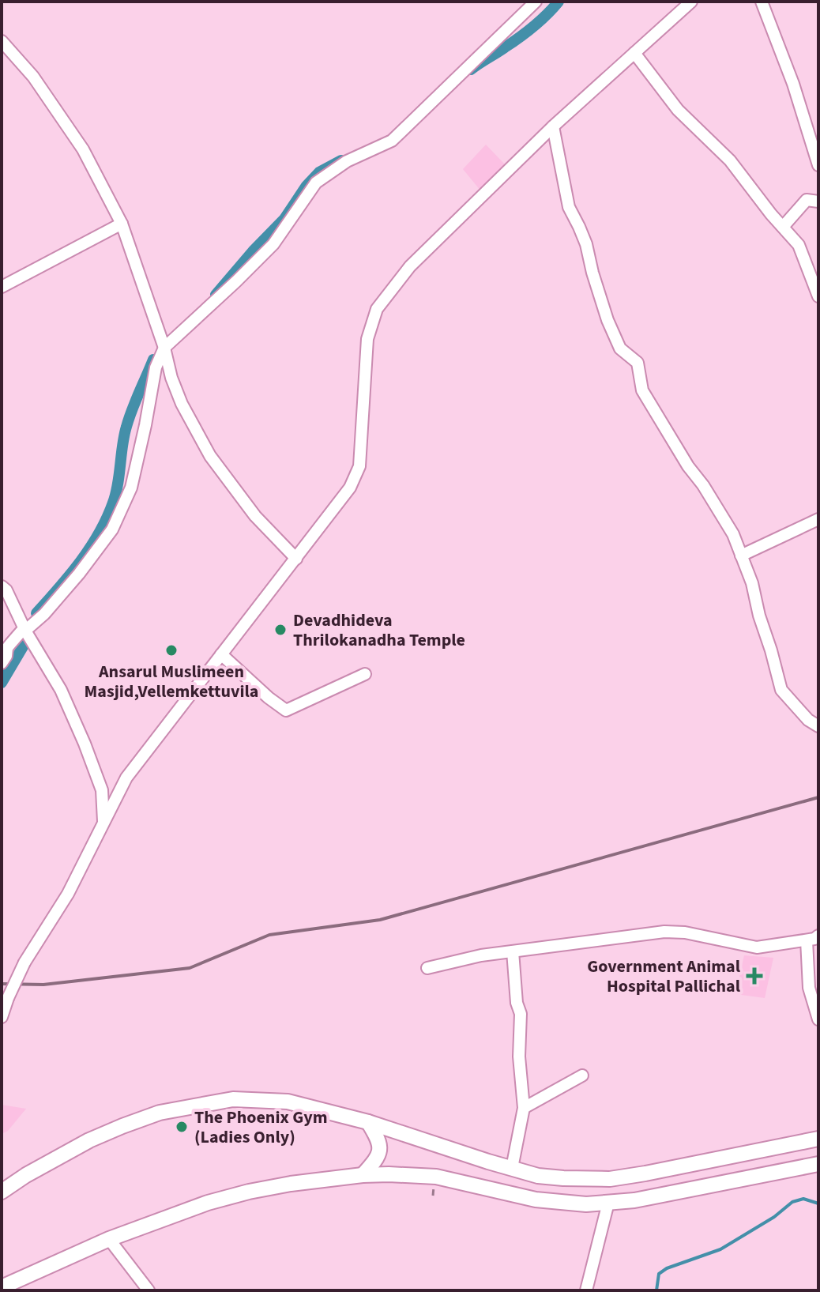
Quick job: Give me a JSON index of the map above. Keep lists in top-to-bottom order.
{
  "places": {
    "other": ["Devadhideva Thrilokanadha Temple", "Ansarul Muslimeen Masjid,Vellemkettuvila", "The Phoenix Gym (Ladies Only)"],
    "health": ["Government Animal Hospital Pallichal"]
  }
}
